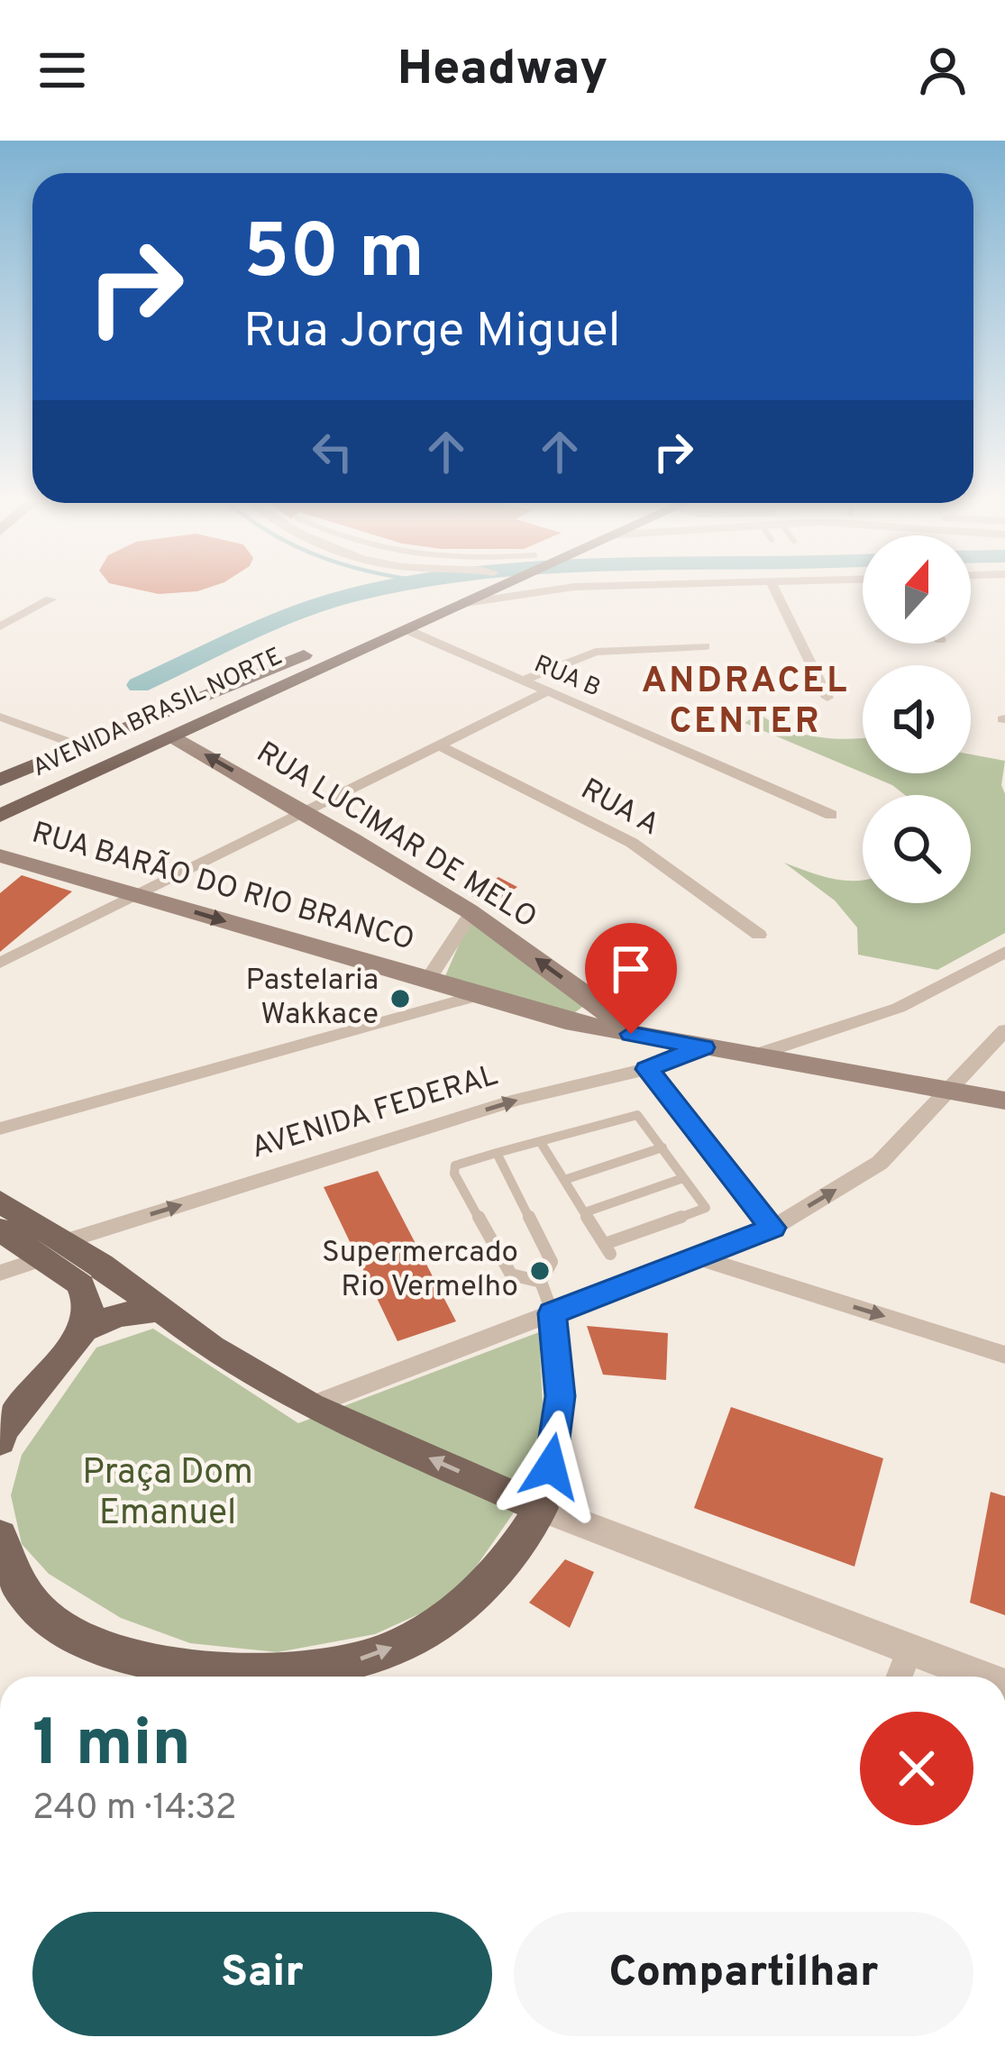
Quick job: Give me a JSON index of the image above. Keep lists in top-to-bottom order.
{
  "streets": {
    "main road": ["AVENIDA BRASIL NORTE", "RUA LUCIMAR DE MELO", "RUA BARÃO DO RIO BRANCO"],
    "street": ["RUA B", "RUA A", "AVENIDA FEDERAL"]
  },
  "crossings": [
    ["RUA B", "AVENIDA BRASIL NORTE"],
    ["AVENIDA BRASIL NORTE", "RUA LUCIMAR DE MELO"],
    ["RUA LUCIMAR DE MELO", "RUA BARÃO DO RIO BRANCO"],
    ["RUA BARÃO DO RIO BRANCO", "AVENIDA FEDERAL"]
  ],
  "one_way": ["RUA LUCIMAR DE MELO"],
  "districts": ["ANDRACEL CENTER"],
  "parks": ["Praça Dom Emanuel"],
  "places": ["Pastelaria Wakkace", "Supermercado Rio Vermelho"],
  "north": "top",
  "page": {
    "header": "Headway",
    "turn": ["50 m", "Rua Jorge Miguel"],
    "heading": ["1 min", "240 m · 14:32"],
    "buttons": ["Sair", "Compartilhar"]
  }
}
